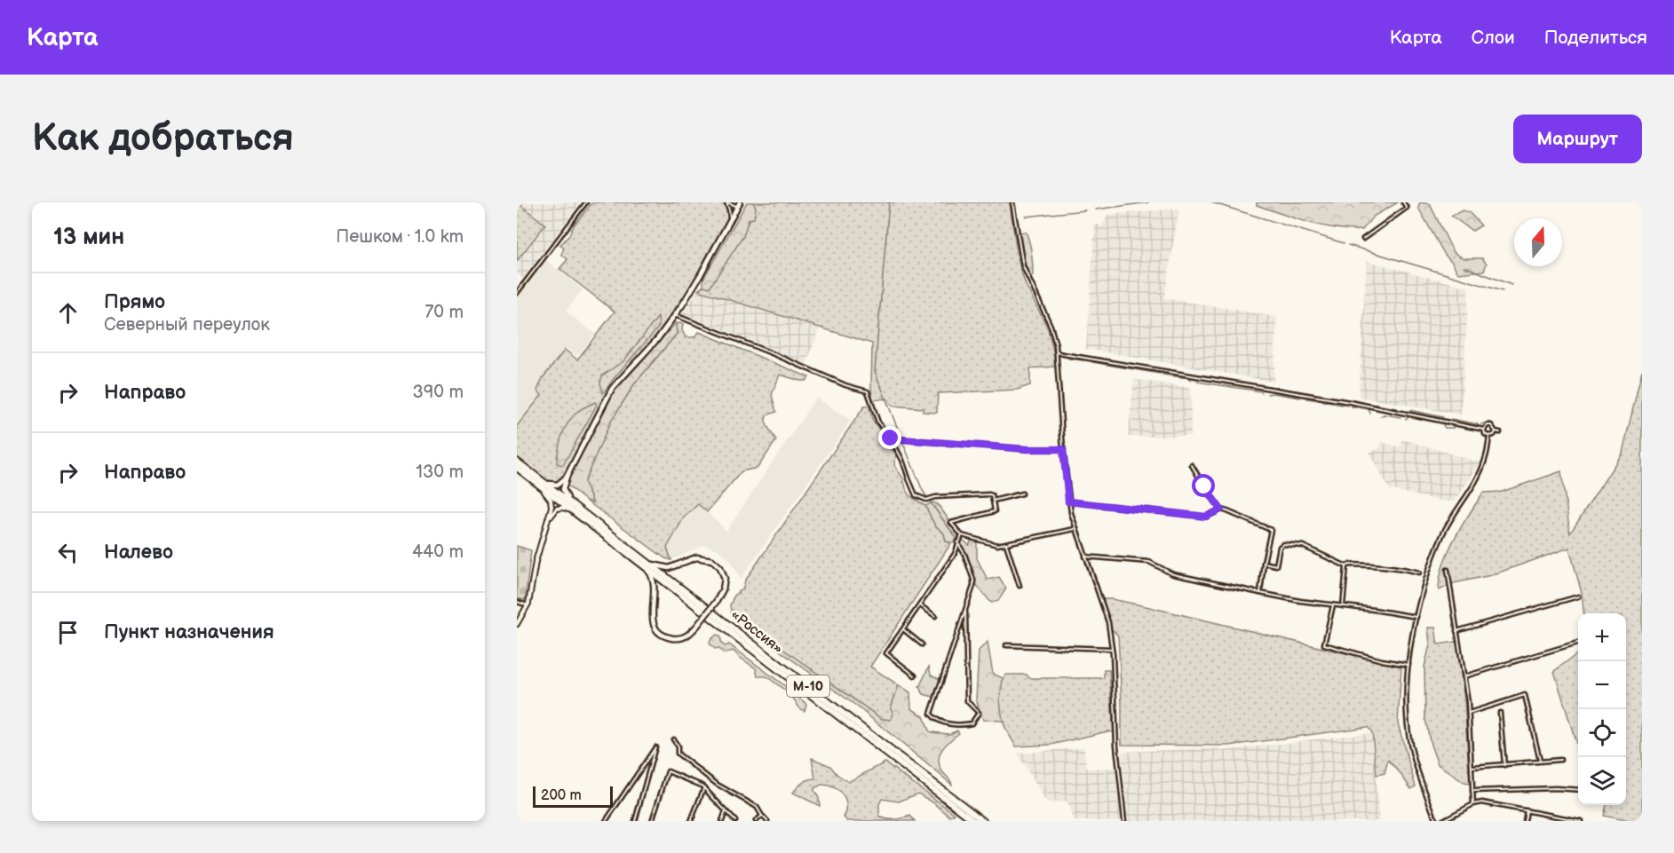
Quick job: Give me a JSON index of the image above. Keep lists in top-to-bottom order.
{
  "streets": {
    "highway": ["«Россия»", "М-10"]
  },
  "scale_bar": "200 m",
  "north": "top",
  "page": {
    "header": "Карта",
    "nav": ["Карта", "Слои", "Поделиться"],
    "buttons": "Маршрут",
    "title": "Как добраться",
    "heading": ["13 мин", "Пешком · 1.0 km"],
    "list": [
      ["Прямо", "Северный переулок", "70 m"],
      ["Направо", "390 m"],
      ["Направо", "130 m"],
      ["Налево", "440 m"],
      "Пункт назначения"
    ],
    "map_buttons": ["+", "−"],
    "scale": "200 m"
  }
}
